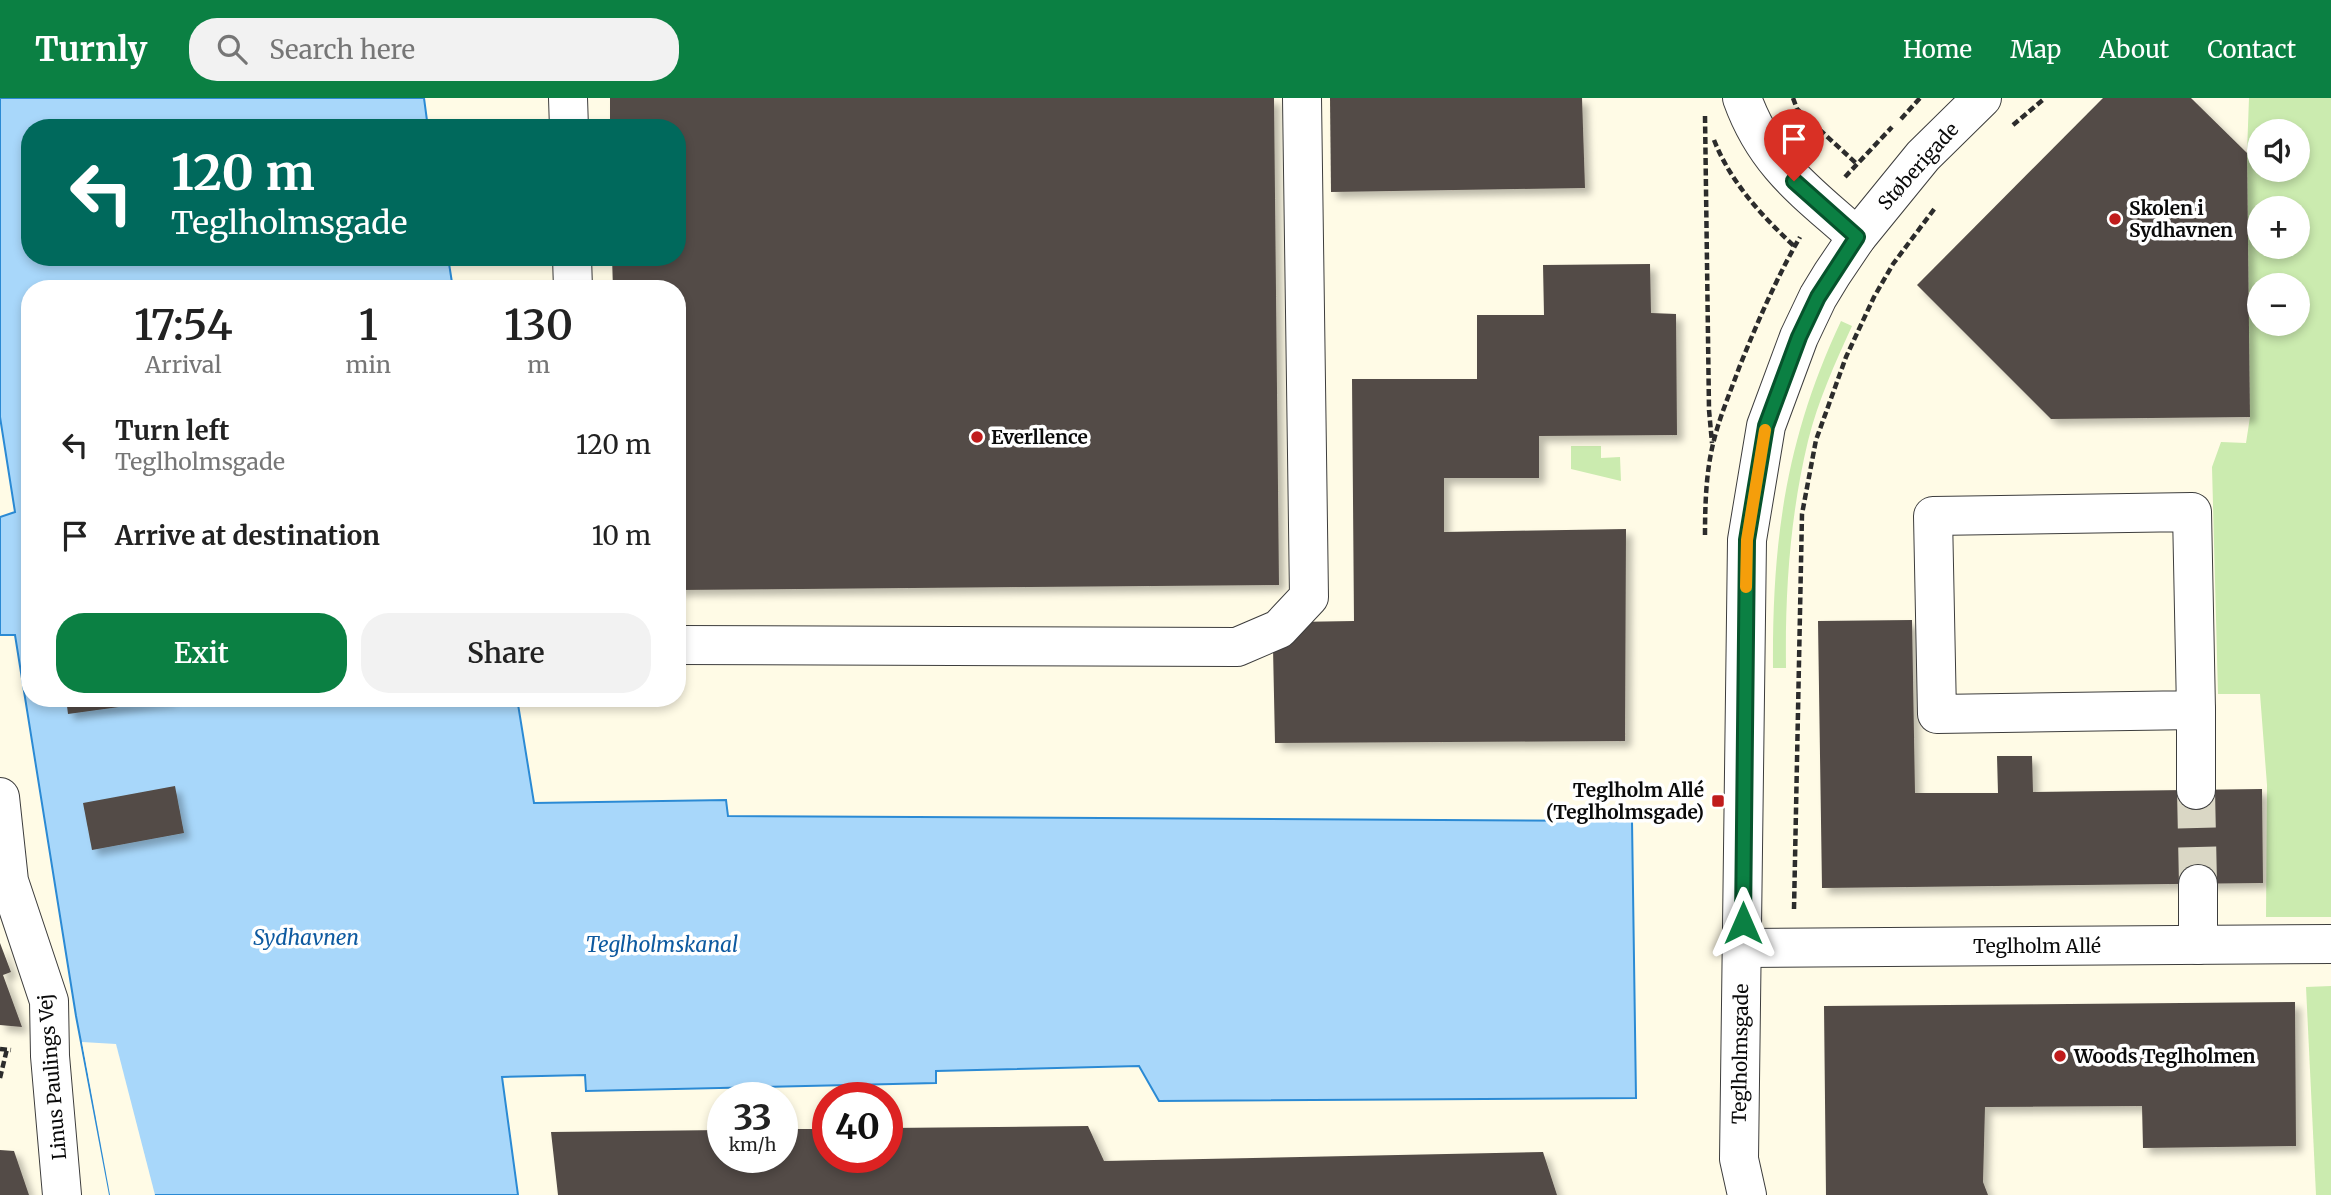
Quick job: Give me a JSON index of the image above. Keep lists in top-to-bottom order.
{
  "streets": {
    "street": [
      "Støberigade",
      "Teglholm Allé",
      "Teglholmsgade",
      "Linus Paulings Vej"
    ]
  },
  "crossings": [
    ["Støberigade", "Teglholmsgade"],
    ["Teglholm Allé", "Teglholmsgade"]
  ],
  "water": ["Sydhavnen", "Teglholmskanal"],
  "places": {
    "other": ["Skolen i Sydhavnen", "Everllence", "Woods Teglholmen"],
    "transit": ["Teglholm Allé (Teglholmsgade)"]
  },
  "page": {
    "header": "Turnly",
    "search": "Search here",
    "nav": [
      "Home",
      "Map",
      "About",
      "Contact"
    ],
    "map_buttons": ["+", "−"],
    "turn": ["120 m", "Teglholmsgade"],
    "eta": [
      "17:54",
      "Arrival",
      "1",
      "min",
      "130",
      "m"
    ],
    "list": [
      {
        "name": "Turn left",
        "note": "Teglholmsgade",
        "value": "120 m"
      },
      {
        "name": "Arrive at destination",
        "value": "10 m"
      }
    ],
    "buttons": ["Exit", "Share"],
    "speed": "33 km/h",
    "limit": "40"
  }
}
